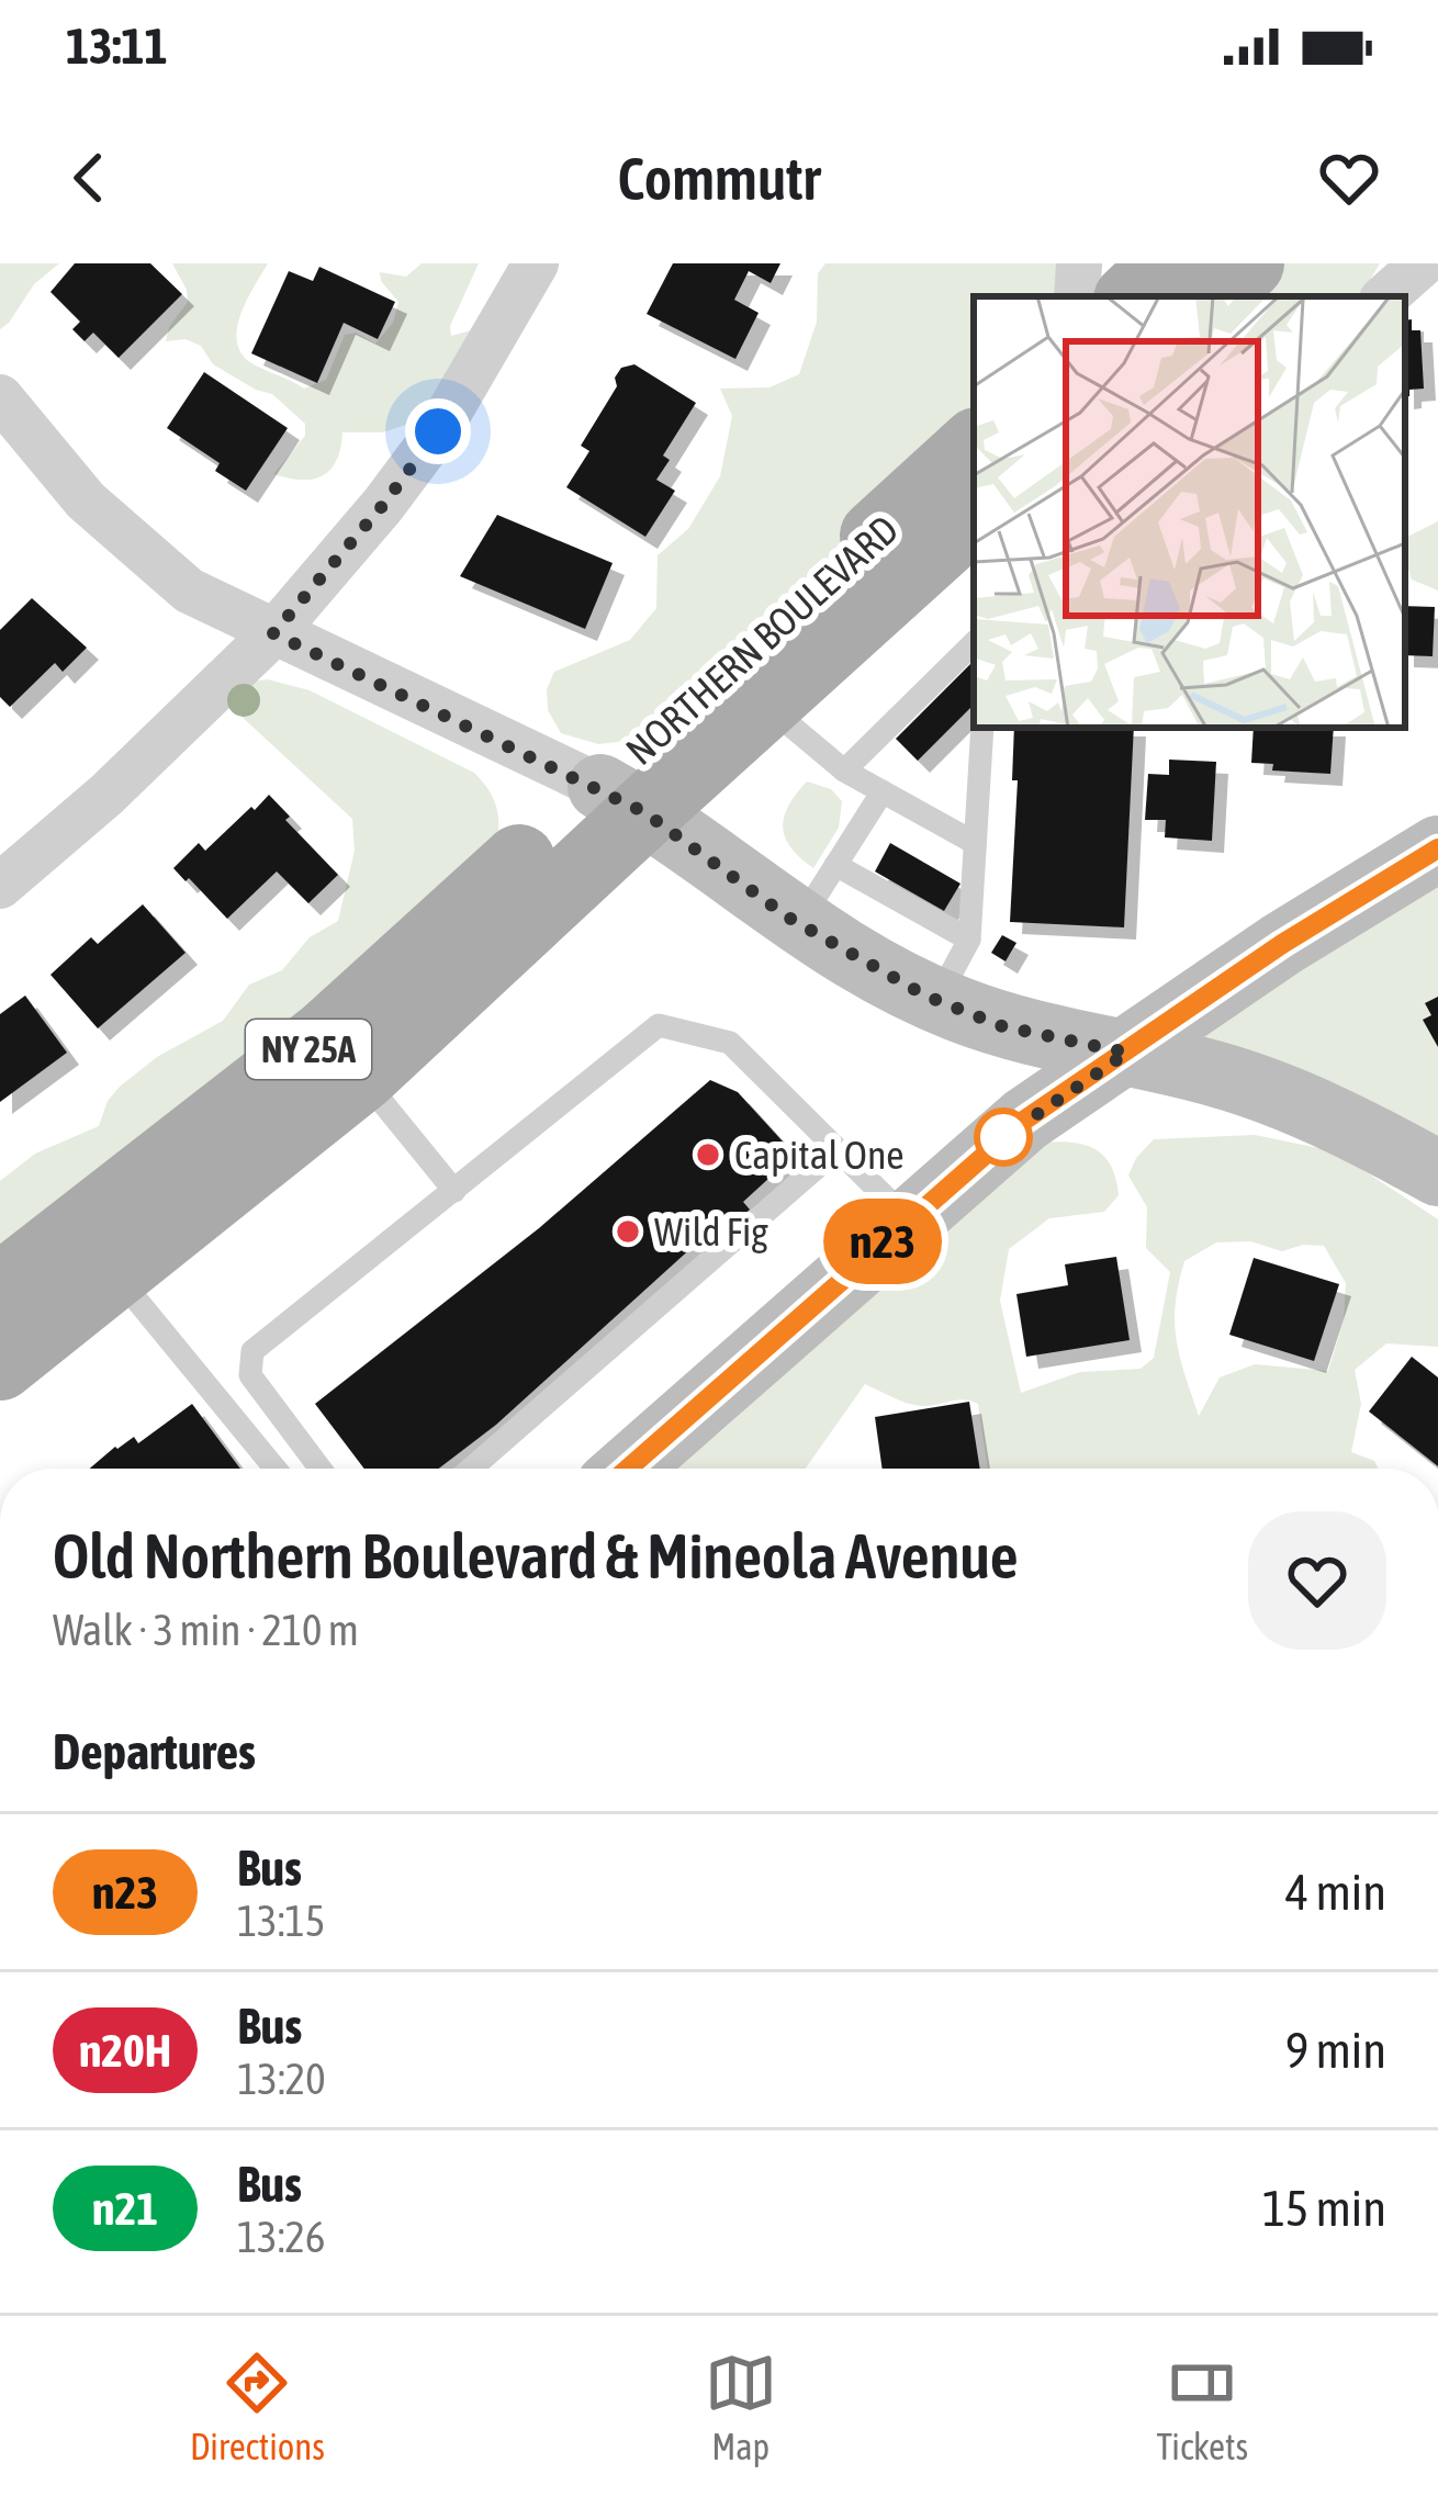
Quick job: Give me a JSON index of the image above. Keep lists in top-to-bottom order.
{
  "streets": {
    "main road": ["NORTHERN BOULEVARD", "NY 25A"]
  },
  "places": ["Capital One", "Wild Fig"],
  "lines": ["bus line n23"],
  "page": {
    "status": "13:11",
    "header": "Commutr",
    "on_map": "n23",
    "heading": [
      ["Old Northern Boulevard & Mineola Avenue", "Walk · 3 min · 210 m"],
      "Departures"
    ],
    "list": [
      {
        "mark": "n23",
        "name": "Bus",
        "note": "13:15",
        "value": "4 min"
      },
      {
        "mark": "n20H",
        "name": "Bus",
        "note": "13:20",
        "value": "9 min"
      },
      {
        "mark": "n21",
        "name": "Bus",
        "note": "13:26",
        "value": "15 min"
      }
    ],
    "tabs": ["Directions", "Map", "Tickets"]
  }
}
